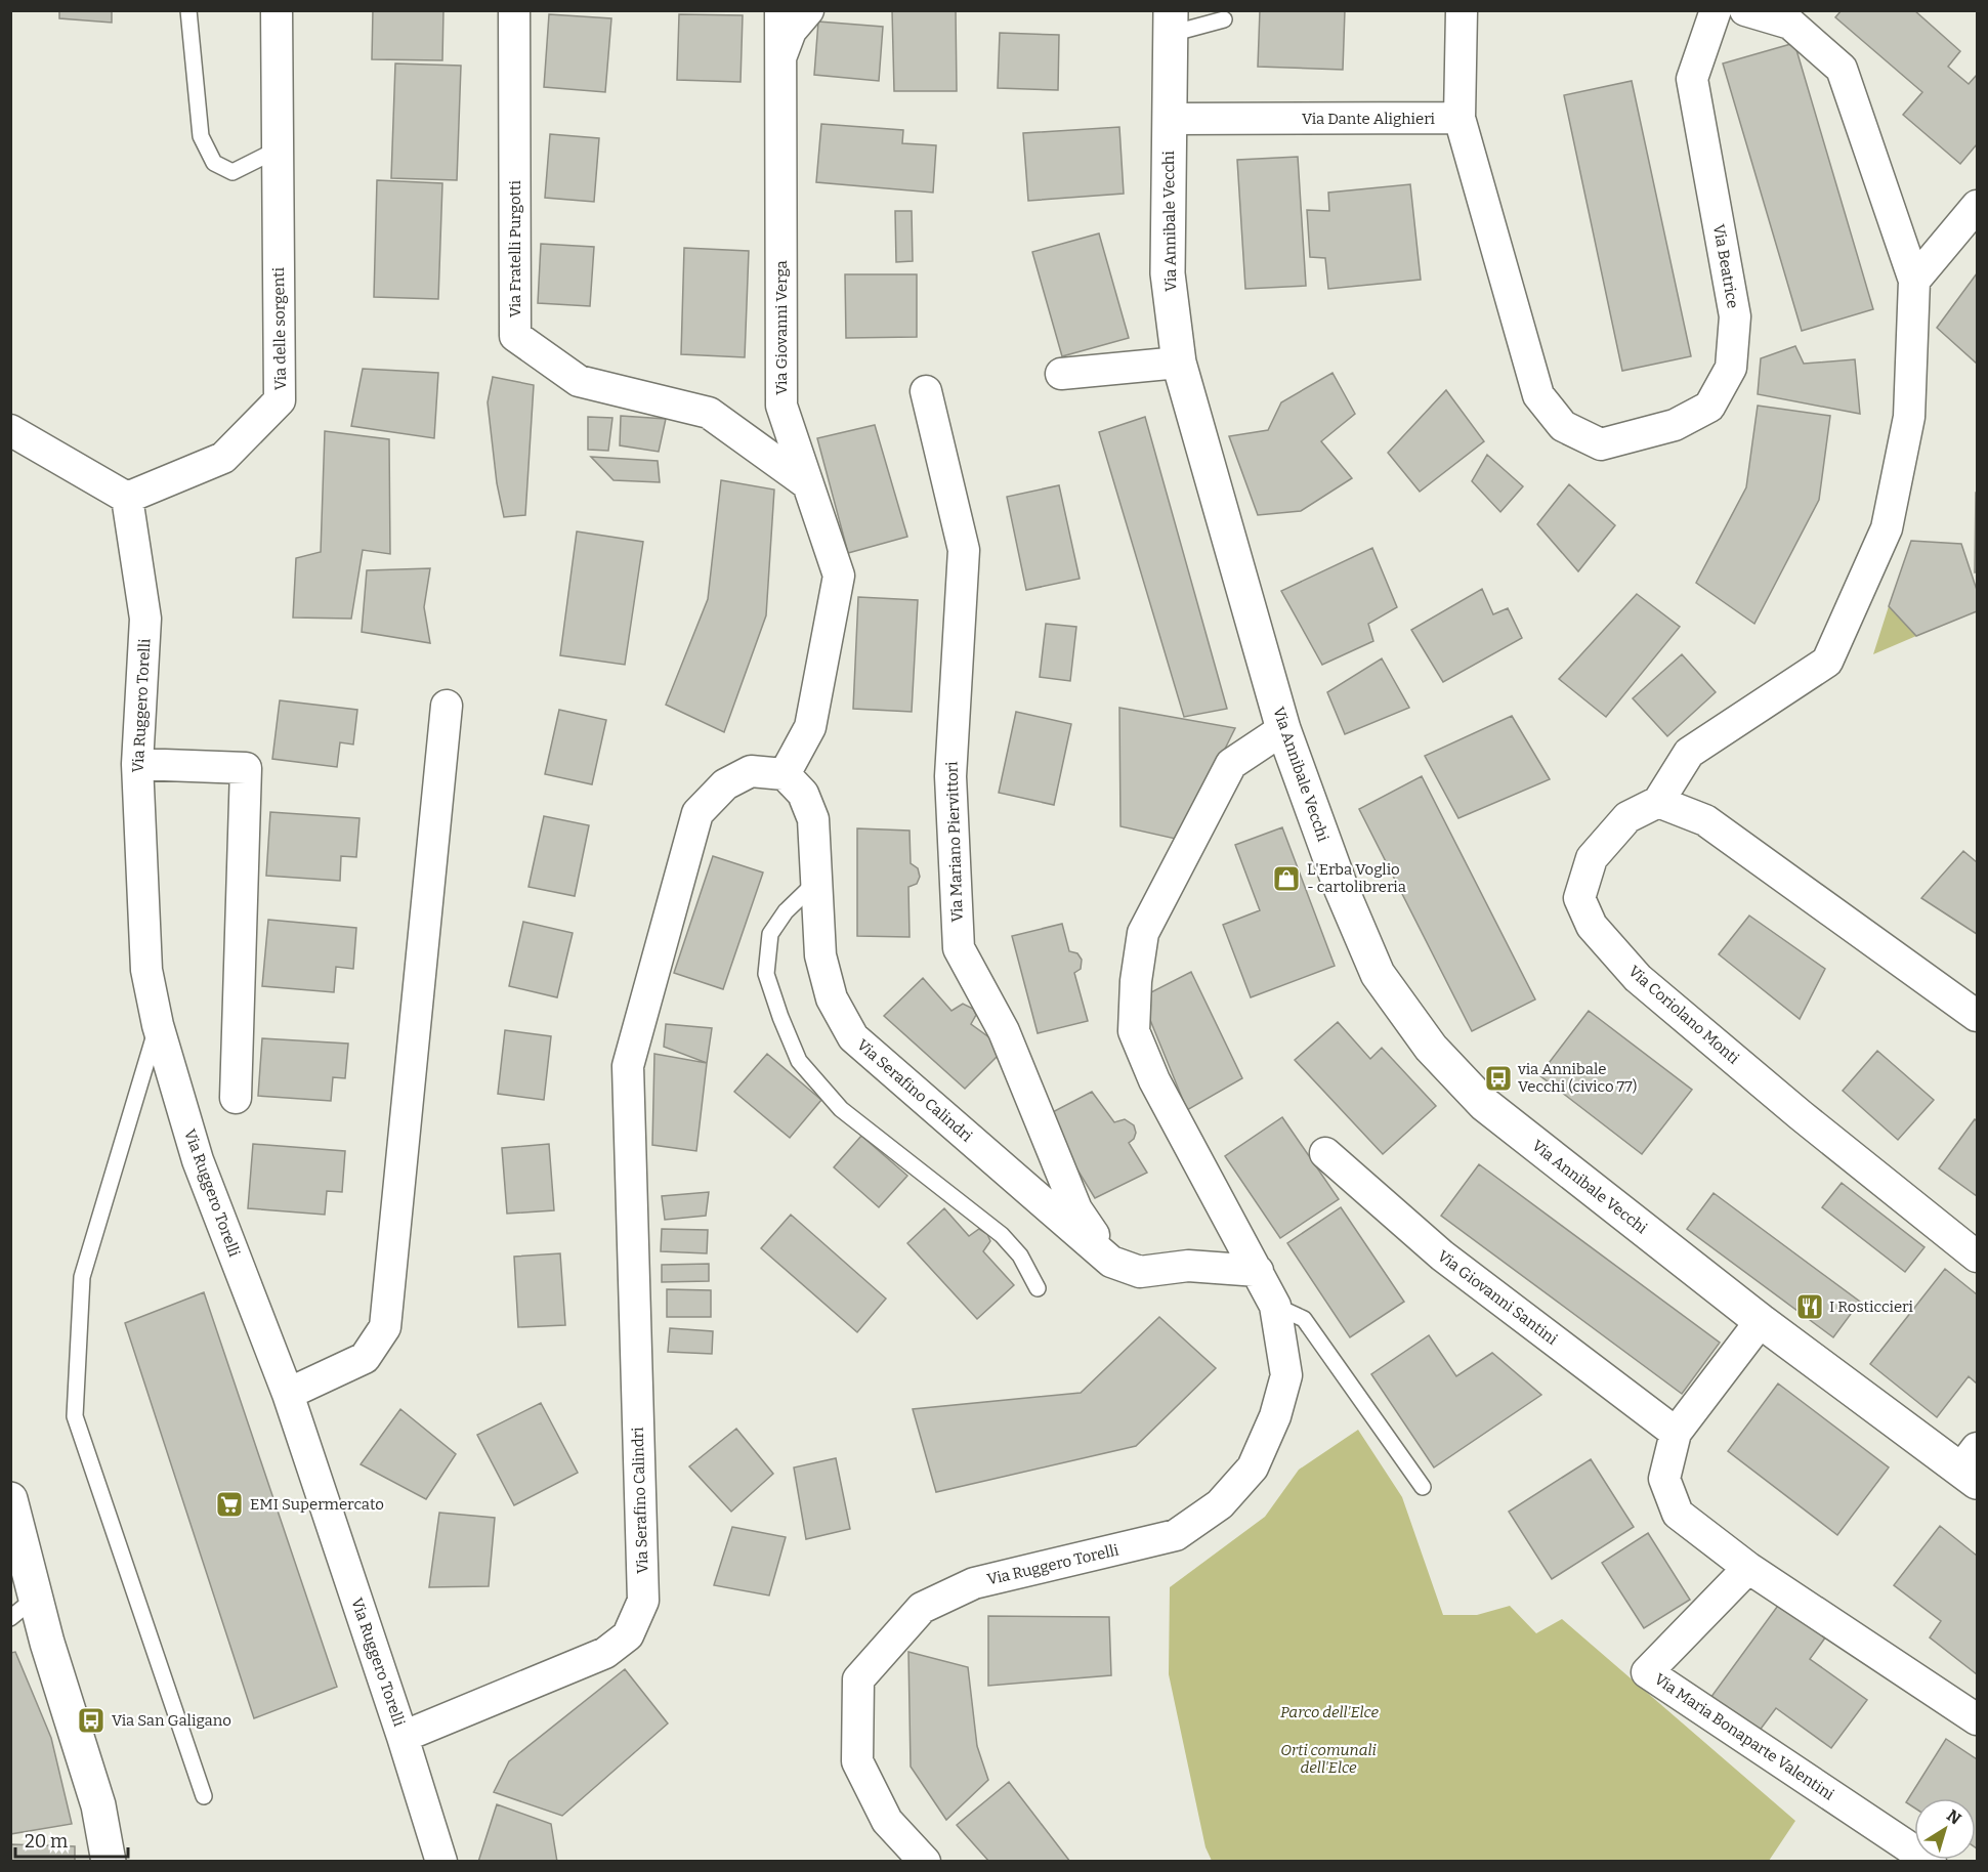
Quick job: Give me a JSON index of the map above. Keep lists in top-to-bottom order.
{
  "streets": {
    "street": [
      "Via Dante Alighieri",
      "Via Annibale Vecchi",
      "Via Fratelli Purgotti",
      "Via Beatrice",
      "Via Giovanni Verga",
      "Via delle sorgenti",
      "Via Ruggero Torelli",
      "Via Mariano Piervittori",
      "Via Coriolano Monti",
      "Via Serafino Calindri",
      "Via Giovanni Santini",
      "Via Maria Bonaparte Valentini"
    ]
  },
  "crossings": [
    ["Via Dante Alighieri", "Via Annibale Vecchi"],
    ["Via Dante Alighieri", "Via Beatrice"],
    ["Via Fratelli Purgotti", "Via Giovanni Verga"],
    ["Via Giovanni Verga", "Via Serafino Calindri"],
    ["Via delle sorgenti", "Via Ruggero Torelli"],
    ["Via Ruggero Torelli", "Via Serafino Calindri"],
    ["Via Mariano Piervittori", "Via Serafino Calindri"]
  ],
  "parks": ["Parco dell'Elce", "Orti comunali dell'Elce"],
  "places": {
    "shop": ["L'Erba Voglio - cartolibreria"],
    "bus stop": ["via Annibale Vecchi (civico 77)", "Via San Galigano"],
    "restaurant": ["I Rosticcieri"],
    "supermarket": ["EMI Supermercato"]
  },
  "scale_bar": "20 m",
  "north": "top right"
}
